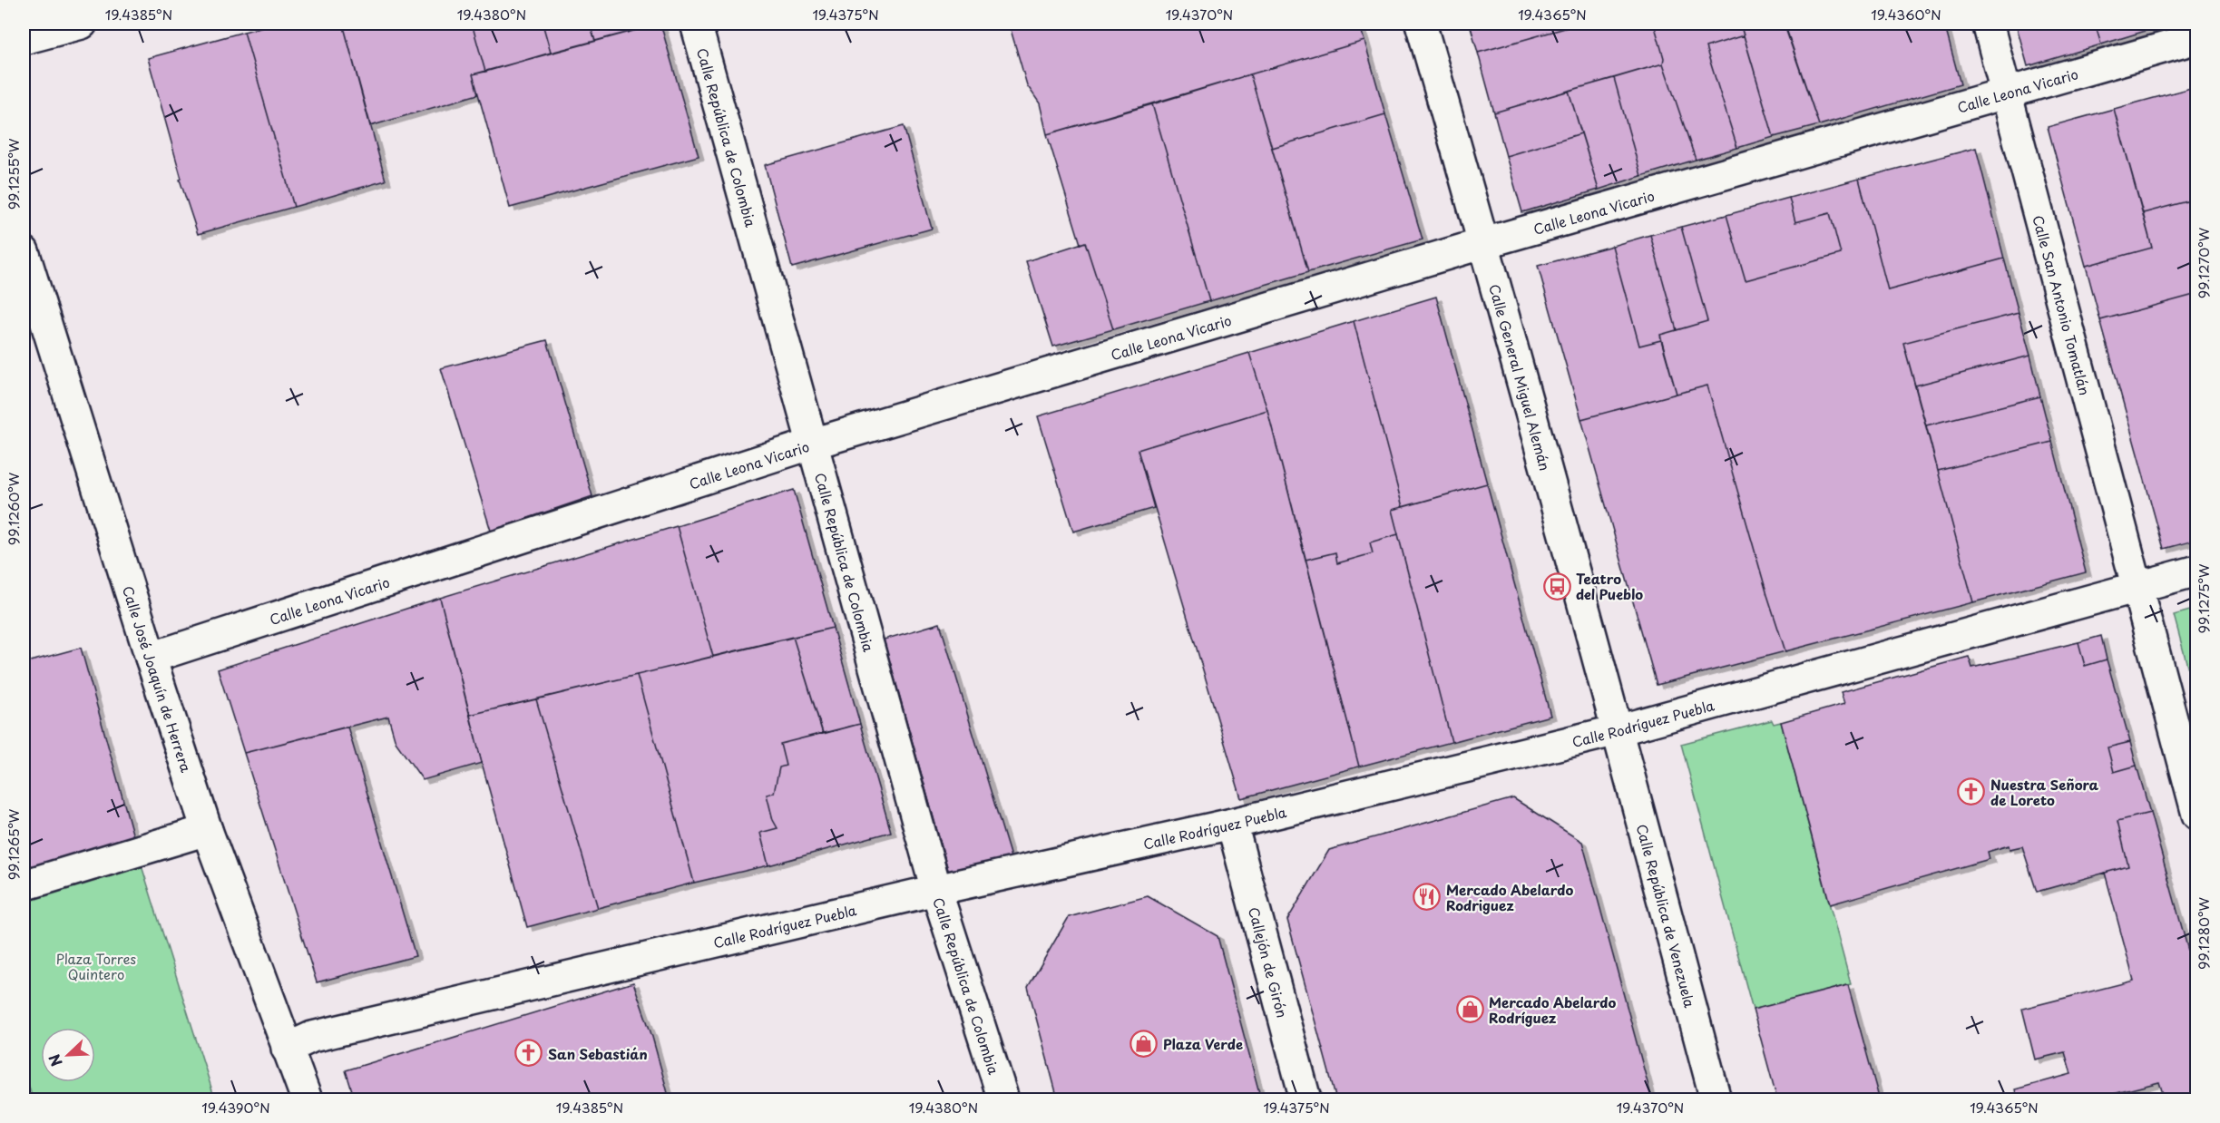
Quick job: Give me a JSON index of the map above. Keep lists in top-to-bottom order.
{
  "streets": {
    "street": [
      "Calle Leona Vicario",
      "Calle República de Colombia",
      "Calle San Antonio Tomatlán",
      "Calle General Miguel Alemán",
      "Calle José Joaquín de Herrera",
      "Calle Rodríguez Puebla",
      "Calle República de Venezuela",
      "Callejón de Girón"
    ]
  },
  "crossings": [
    ["Calle Leona Vicario", "Calle República de Colombia"],
    ["Calle Leona Vicario", "Calle San Antonio Tomatlán"],
    ["Calle Leona Vicario", "Calle General Miguel Alemán"],
    ["Calle Leona Vicario", "Calle José Joaquín de Herrera"],
    ["Calle República de Colombia", "Calle Rodríguez Puebla"],
    ["Calle San Antonio Tomatlán", "Calle Rodríguez Puebla"],
    ["Calle General Miguel Alemán", "Calle Rodríguez Puebla"],
    ["Calle General Miguel Alemán", "Calle República de Venezuela"],
    ["Calle José Joaquín de Herrera", "Calle Rodríguez Puebla"],
    ["Calle Rodríguez Puebla", "Calle República de Venezuela"],
    ["Calle Rodríguez Puebla", "Callejón de Girón"]
  ],
  "parks": ["Plaza Torres Quintero"],
  "places": {
    "bus stop": ["Teatro del Pueblo"],
    "church": ["Nuestra Señora de Loreto", "San Sebastián"],
    "restaurant": ["Mercado Abelardo Rodriguez"],
    "shop": ["Mercado Abelardo Rodríguez", "Plaza Verde"]
  },
  "north": "bottom left",
  "coordinates": [
    "19.4385°N",
    "19.4380°N",
    "19.4375°N",
    "19.4370°N",
    "19.4365°N",
    "19.4360°N",
    "99.1255°W",
    "99.1270°W",
    "99.1260°W",
    "99.1275°W",
    "99.1265°W",
    "99.1280°W",
    "19.4390°N"
  ]
}
